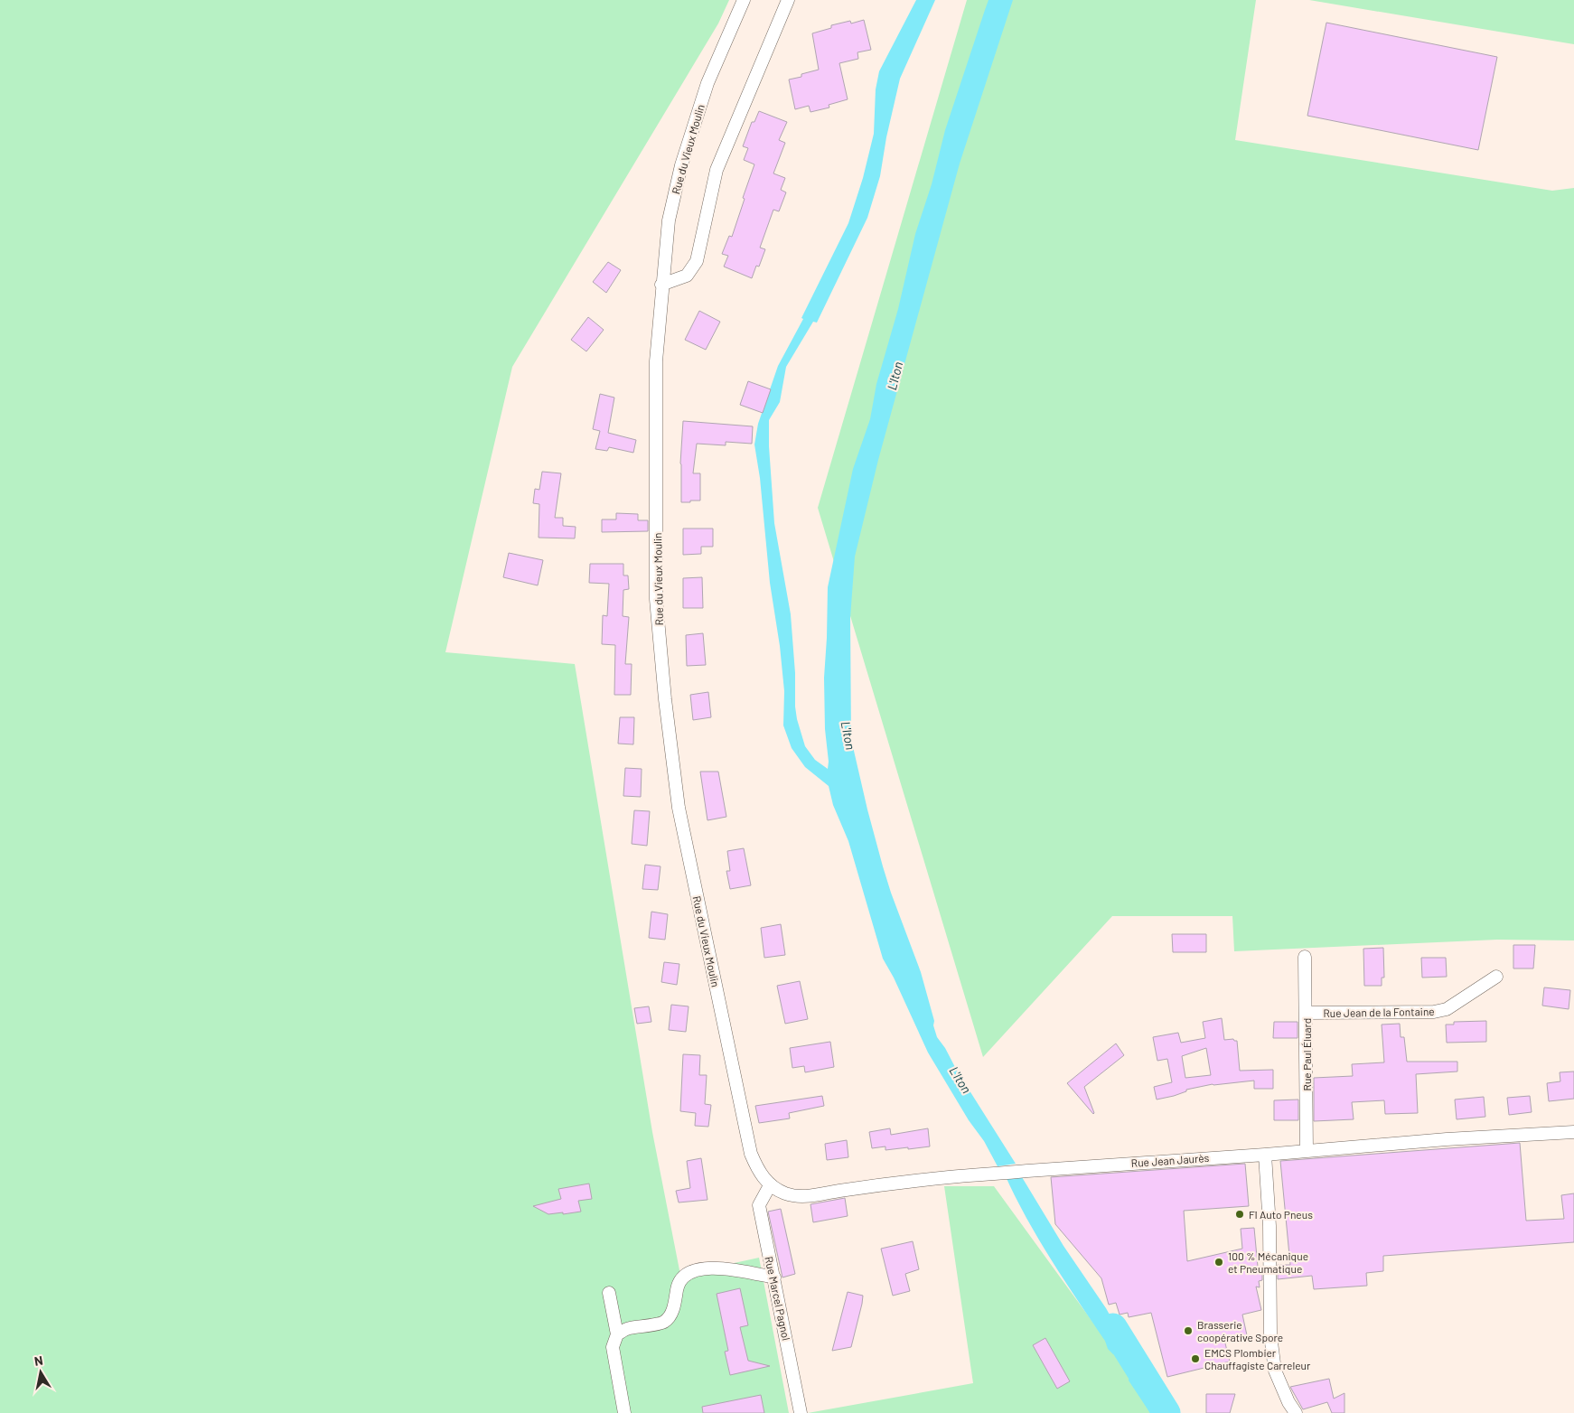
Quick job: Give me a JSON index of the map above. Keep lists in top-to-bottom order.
{
  "streets": {
    "street": [
      "Rue du Vieux Moulin",
      "Rue Jean de la Fontaine",
      "Rue Paul Éluard",
      "Rue Jean Jaurès",
      "Rue Marcel Pagnol"
    ]
  },
  "crossings": [
    ["Rue du Vieux Moulin", "Rue Jean Jaurès"],
    ["Rue du Vieux Moulin", "Rue Marcel Pagnol"],
    ["Rue Jean de la Fontaine", "Rue Paul Éluard"],
    ["Rue Paul Éluard", "Rue Jean Jaurès"],
    ["Rue Jean Jaurès", "Rue Marcel Pagnol"]
  ],
  "water": ["L'Iton"],
  "places": [
    "Fl Auto Pneus",
    "100 % Mécanique et Pneumatique",
    "Brasserie coopérative Spore",
    "EMCS Plombier Chauffagiste Carreleur"
  ],
  "north": "top"
}
